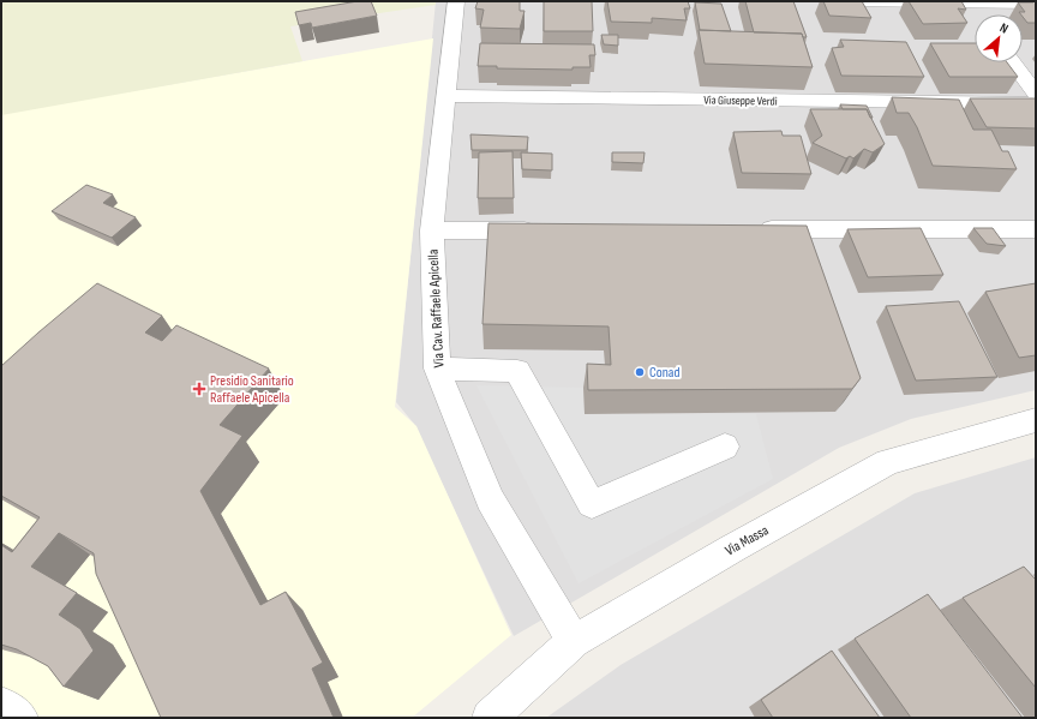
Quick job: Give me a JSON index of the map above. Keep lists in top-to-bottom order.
{
  "streets": {
    "street": ["Via Giuseppe Verdi", "Via Cav. Raffaele Apicella", "Via Massa"]
  },
  "crossings": [
    ["Via Giuseppe Verdi", "Via Cav. Raffaele Apicella"],
    ["Via Cav. Raffaele Apicella", "Via Massa"]
  ],
  "places": {
    "other": ["Conad"],
    "health": ["Presidio Sanitario Raffaele Apicella"]
  },
  "north": "top right"
}
